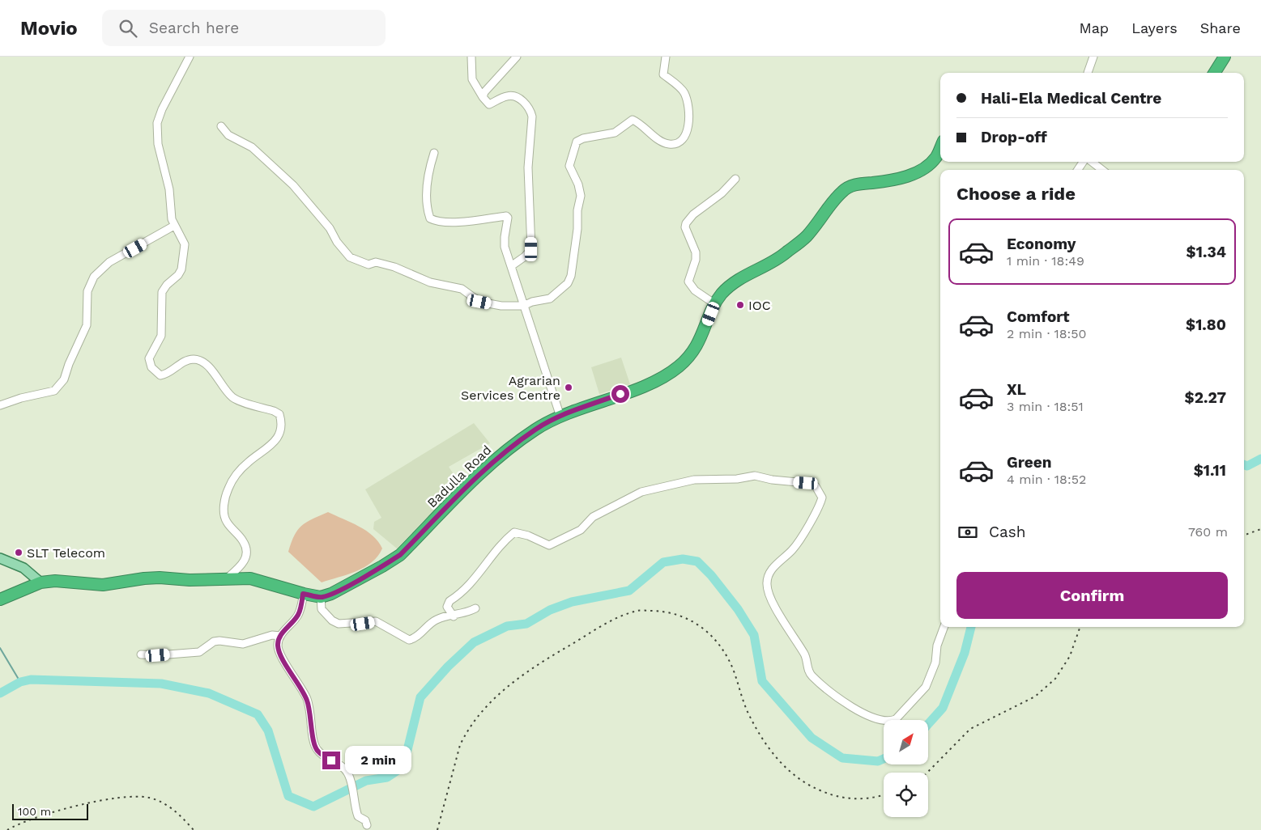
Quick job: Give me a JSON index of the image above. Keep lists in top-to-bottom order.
{
  "streets": {
    "highway": ["Badulla Road"]
  },
  "places": ["IOC", "Agrarian Services Centre", "SLT Telecom"],
  "scale_bar": "100 m",
  "north": "top right",
  "page": {
    "header": "Movio",
    "search": "Search here",
    "nav": ["Map", "Layers", "Share"],
    "banner": ["Hali-Ela Medical Centre", "Drop-off"],
    "heading": "Choose a ride",
    "list": [
      {
        "name": "Economy",
        "note": "1 min · 18:49",
        "value": "$1.34"
      },
      {
        "name": "Comfort",
        "note": "2 min · 18:50",
        "value": "$1.80"
      },
      {
        "name": "XL",
        "note": "3 min · 18:51",
        "value": "$2.27"
      },
      {
        "name": "Green",
        "note": "4 min · 18:52",
        "value": "$1.11"
      }
    ],
    "pay": ["Cash", "760 m"],
    "buttons": "Confirm",
    "bubble": "2 min",
    "scale": "100 m"
  }
}
